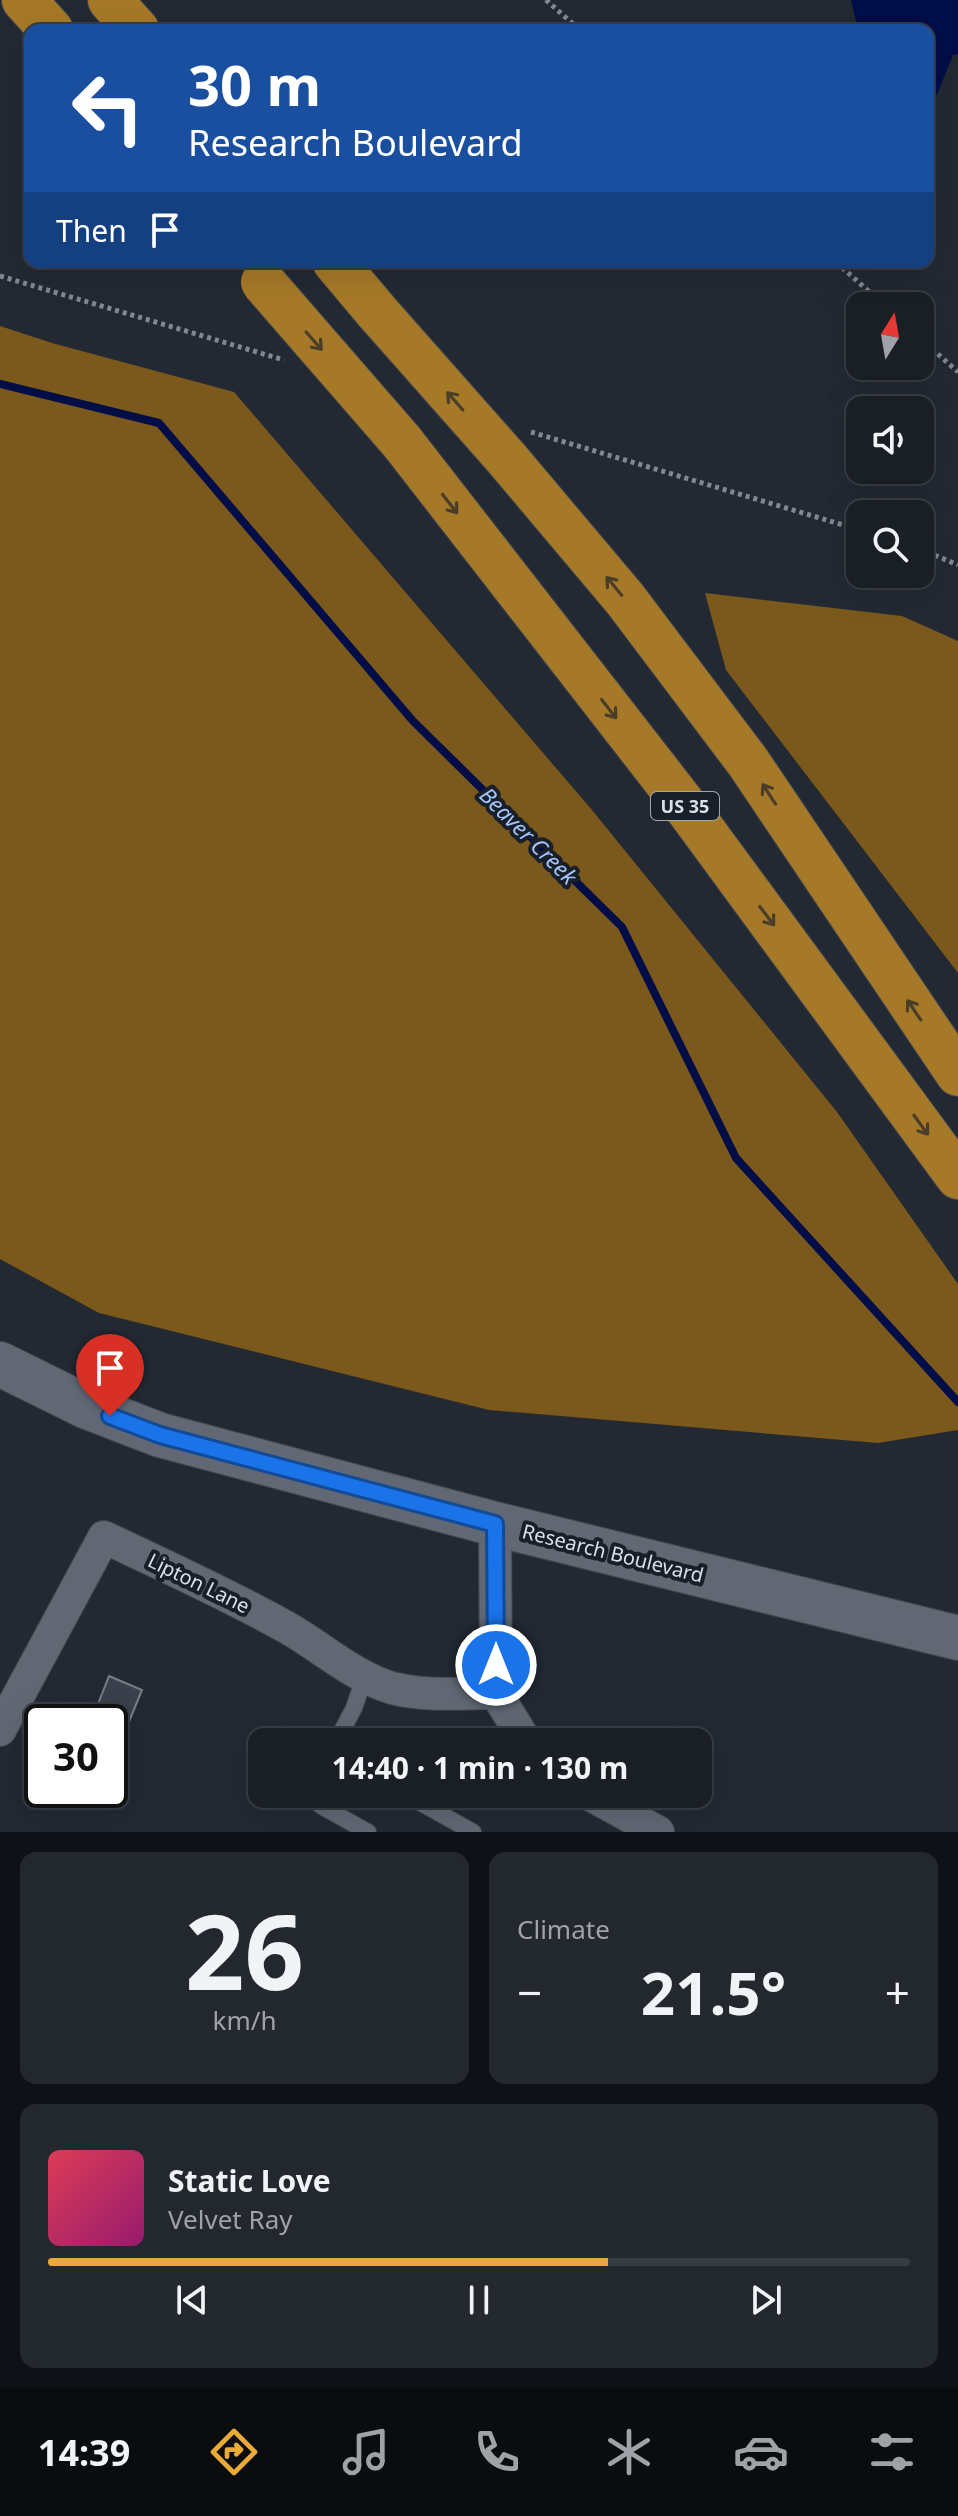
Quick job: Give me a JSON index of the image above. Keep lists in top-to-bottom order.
{
  "streets": {
    "highway": ["US 35"],
    "main road": ["Research Boulevard"],
    "street": ["Lipton Lane"]
  },
  "water": ["Beaver Creek"],
  "north": "top",
  "page": {
    "turn": ["30 m", "Research Boulevard"],
    "then": "Then",
    "limit": "30",
    "trip": "14:40 · 1 min · 130 m",
    "tile": [
      ["26", "km/h"],
      "Climate"
    ],
    "heat": ["−", "21.5°", "+"],
    "song": ["Static Love", "Velvet Ray"],
    "tabs": "14:39"
  }
}
